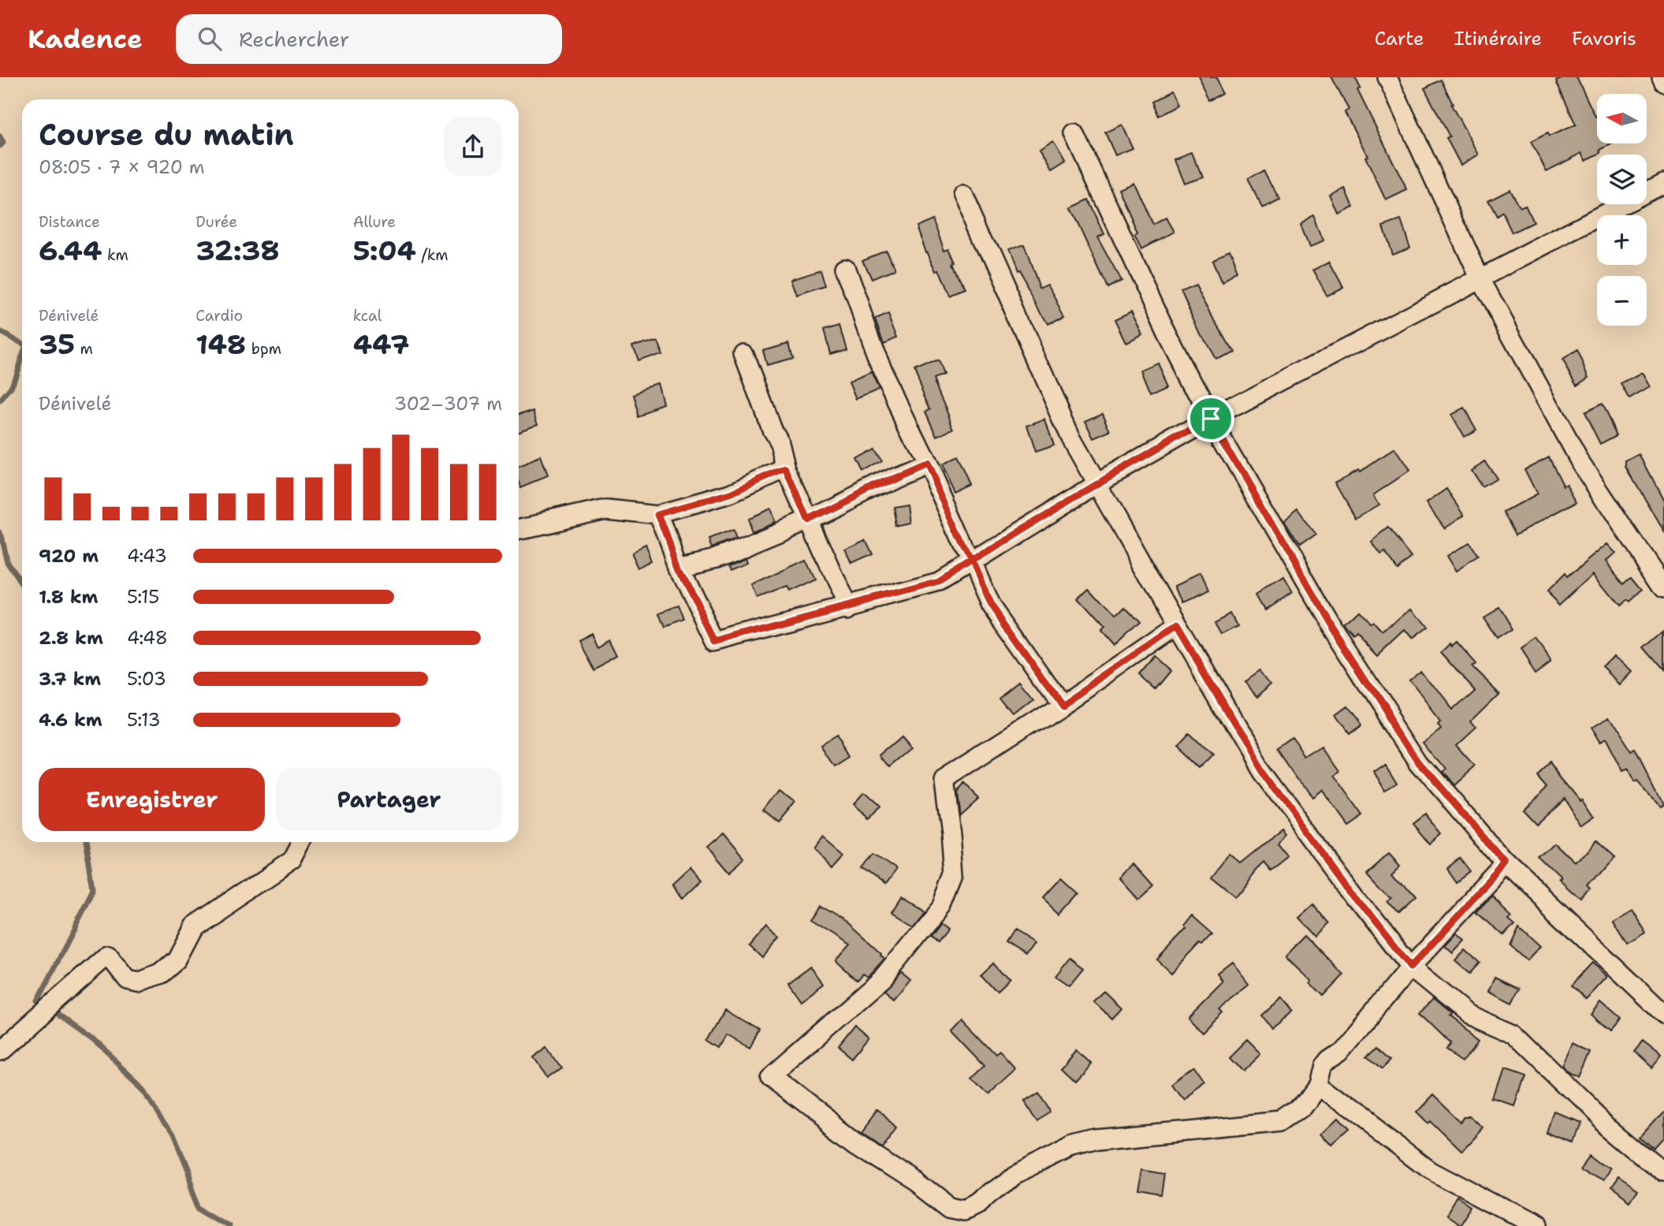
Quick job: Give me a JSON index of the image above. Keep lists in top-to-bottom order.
{
  "north": "left",
  "page": {
    "header": "Kadence",
    "search": "Rechercher",
    "nav": ["Carte", "Itinéraire", "Favoris"],
    "map_buttons": ["+", "−"],
    "heading": ["Course du matin", "08:05 · 7 × 920 m"],
    "stats": [
      ["Distance", "6.44 km"],
      ["Durée", "32:38"],
      ["Allure", "5:04 /km"],
      ["Dénivelé", "35 m"],
      ["Cardio", "148 bpm"],
      ["kcal", "447"]
    ],
    "chart": ["Dénivelé", "302–307 m"],
    "list": [
      {
        "name": "920 m",
        "note": "4:43"
      },
      {
        "name": "1.8 km",
        "note": "5:15"
      },
      {
        "name": "2.8 km",
        "note": "4:48"
      },
      {
        "name": "3.7 km",
        "note": "5:03"
      },
      {
        "name": "4.6 km",
        "note": "5:13"
      }
    ],
    "buttons": ["Enregistrer", "Partager"]
  }
}
